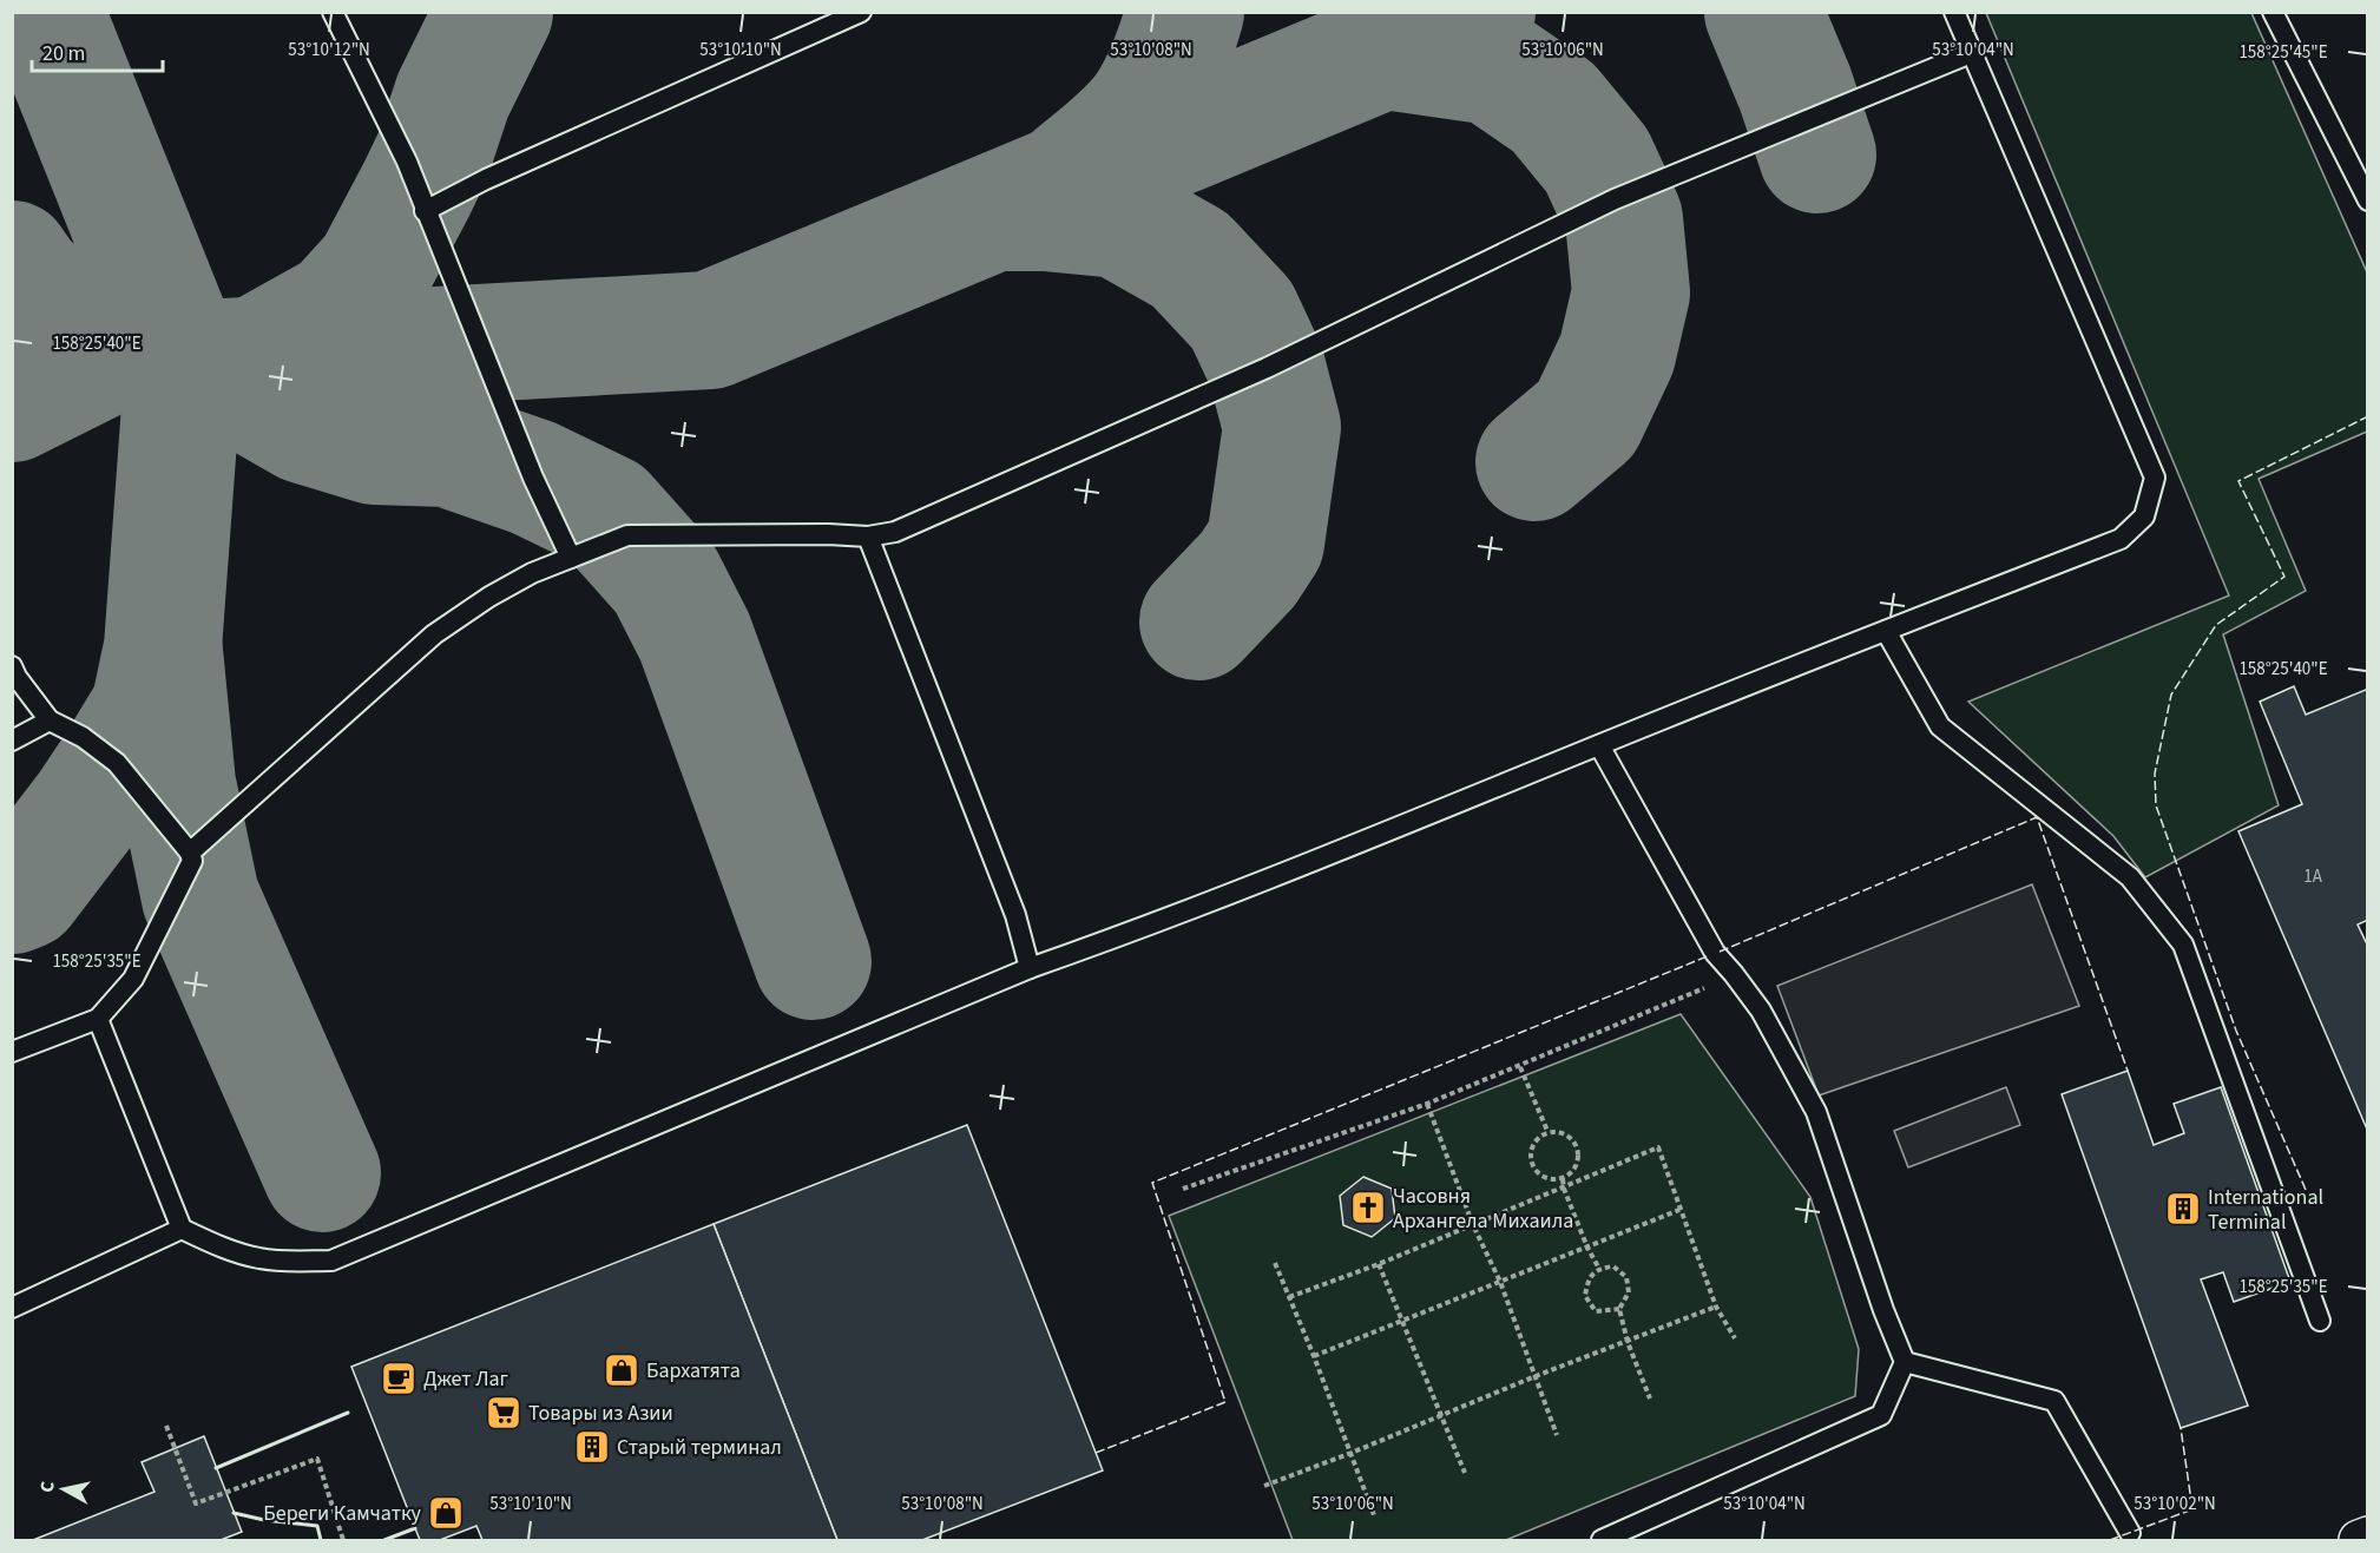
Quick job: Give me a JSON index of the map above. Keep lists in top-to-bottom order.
{
  "places": {
    "church": ["Часовня Архангела Михаила"],
    "building": ["International Terminal", "Старый терминал"],
    "shop": ["Бархатята", "Береги Камчатку"],
    "cafe": ["Джет Лаг"],
    "supermarket": ["Товары из Азии"]
  },
  "house_numbers": ["1А"],
  "scale_bar": "20 m",
  "north": "left",
  "coordinates": [
    "53°10'12\"N",
    "53°10'10\"N",
    "53°10'08\"N",
    "53°10'06\"N",
    "53°10'04\"N",
    "158°25'45\"E",
    "158°25'40\"E",
    "158°25'35\"E",
    "53°10'02\"N"
  ]
}
